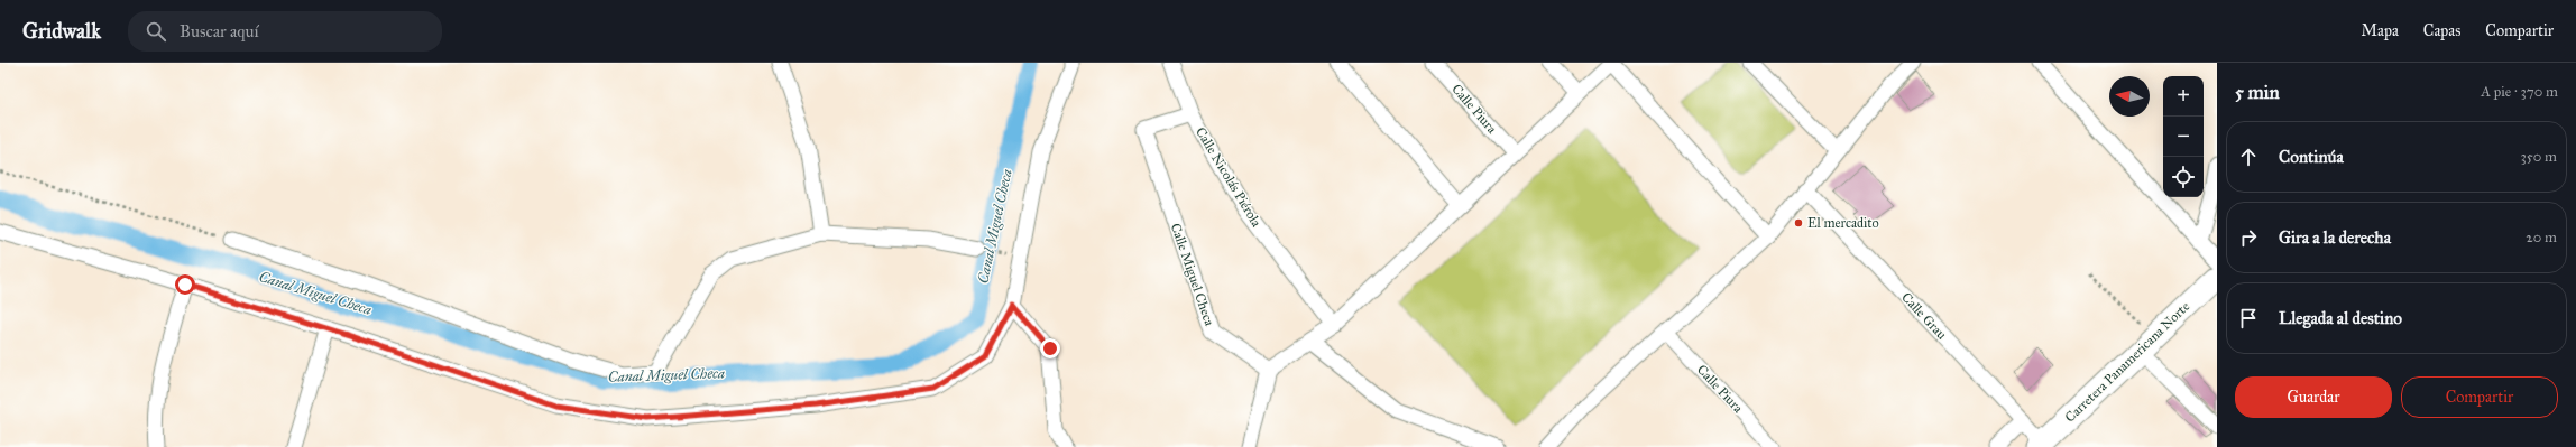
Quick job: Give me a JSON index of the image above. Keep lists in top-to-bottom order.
{
  "streets": {
    "highway": ["Carretera Panamericana Norte"],
    "street": [
      "Calle Piura",
      "Calle Nicolás Piérola",
      "Calle Miguel Checa",
      "Calle Grau"
    ]
  },
  "crossings": [
    ["Calle Nicolás Piérola", "Calle Miguel Checa"],
    ["Calle Grau", "Carretera Panamericana Norte"]
  ],
  "water": ["Canal Miguel Checa"],
  "places": ["El mercadito"],
  "north": "left",
  "page": {
    "header": "Gridwalk",
    "search": "Buscar aquí",
    "nav": ["Mapa", "Capas", "Compartir"],
    "heading": ["5 min", "A pie · 370 m"],
    "map_buttons": ["+", "−"],
    "list": [
      ["Continúa", "350 m"],
      ["Gira a la derecha", "20 m"],
      "Llegada al destino"
    ],
    "buttons": ["Guardar", "Compartir"]
  }
}
